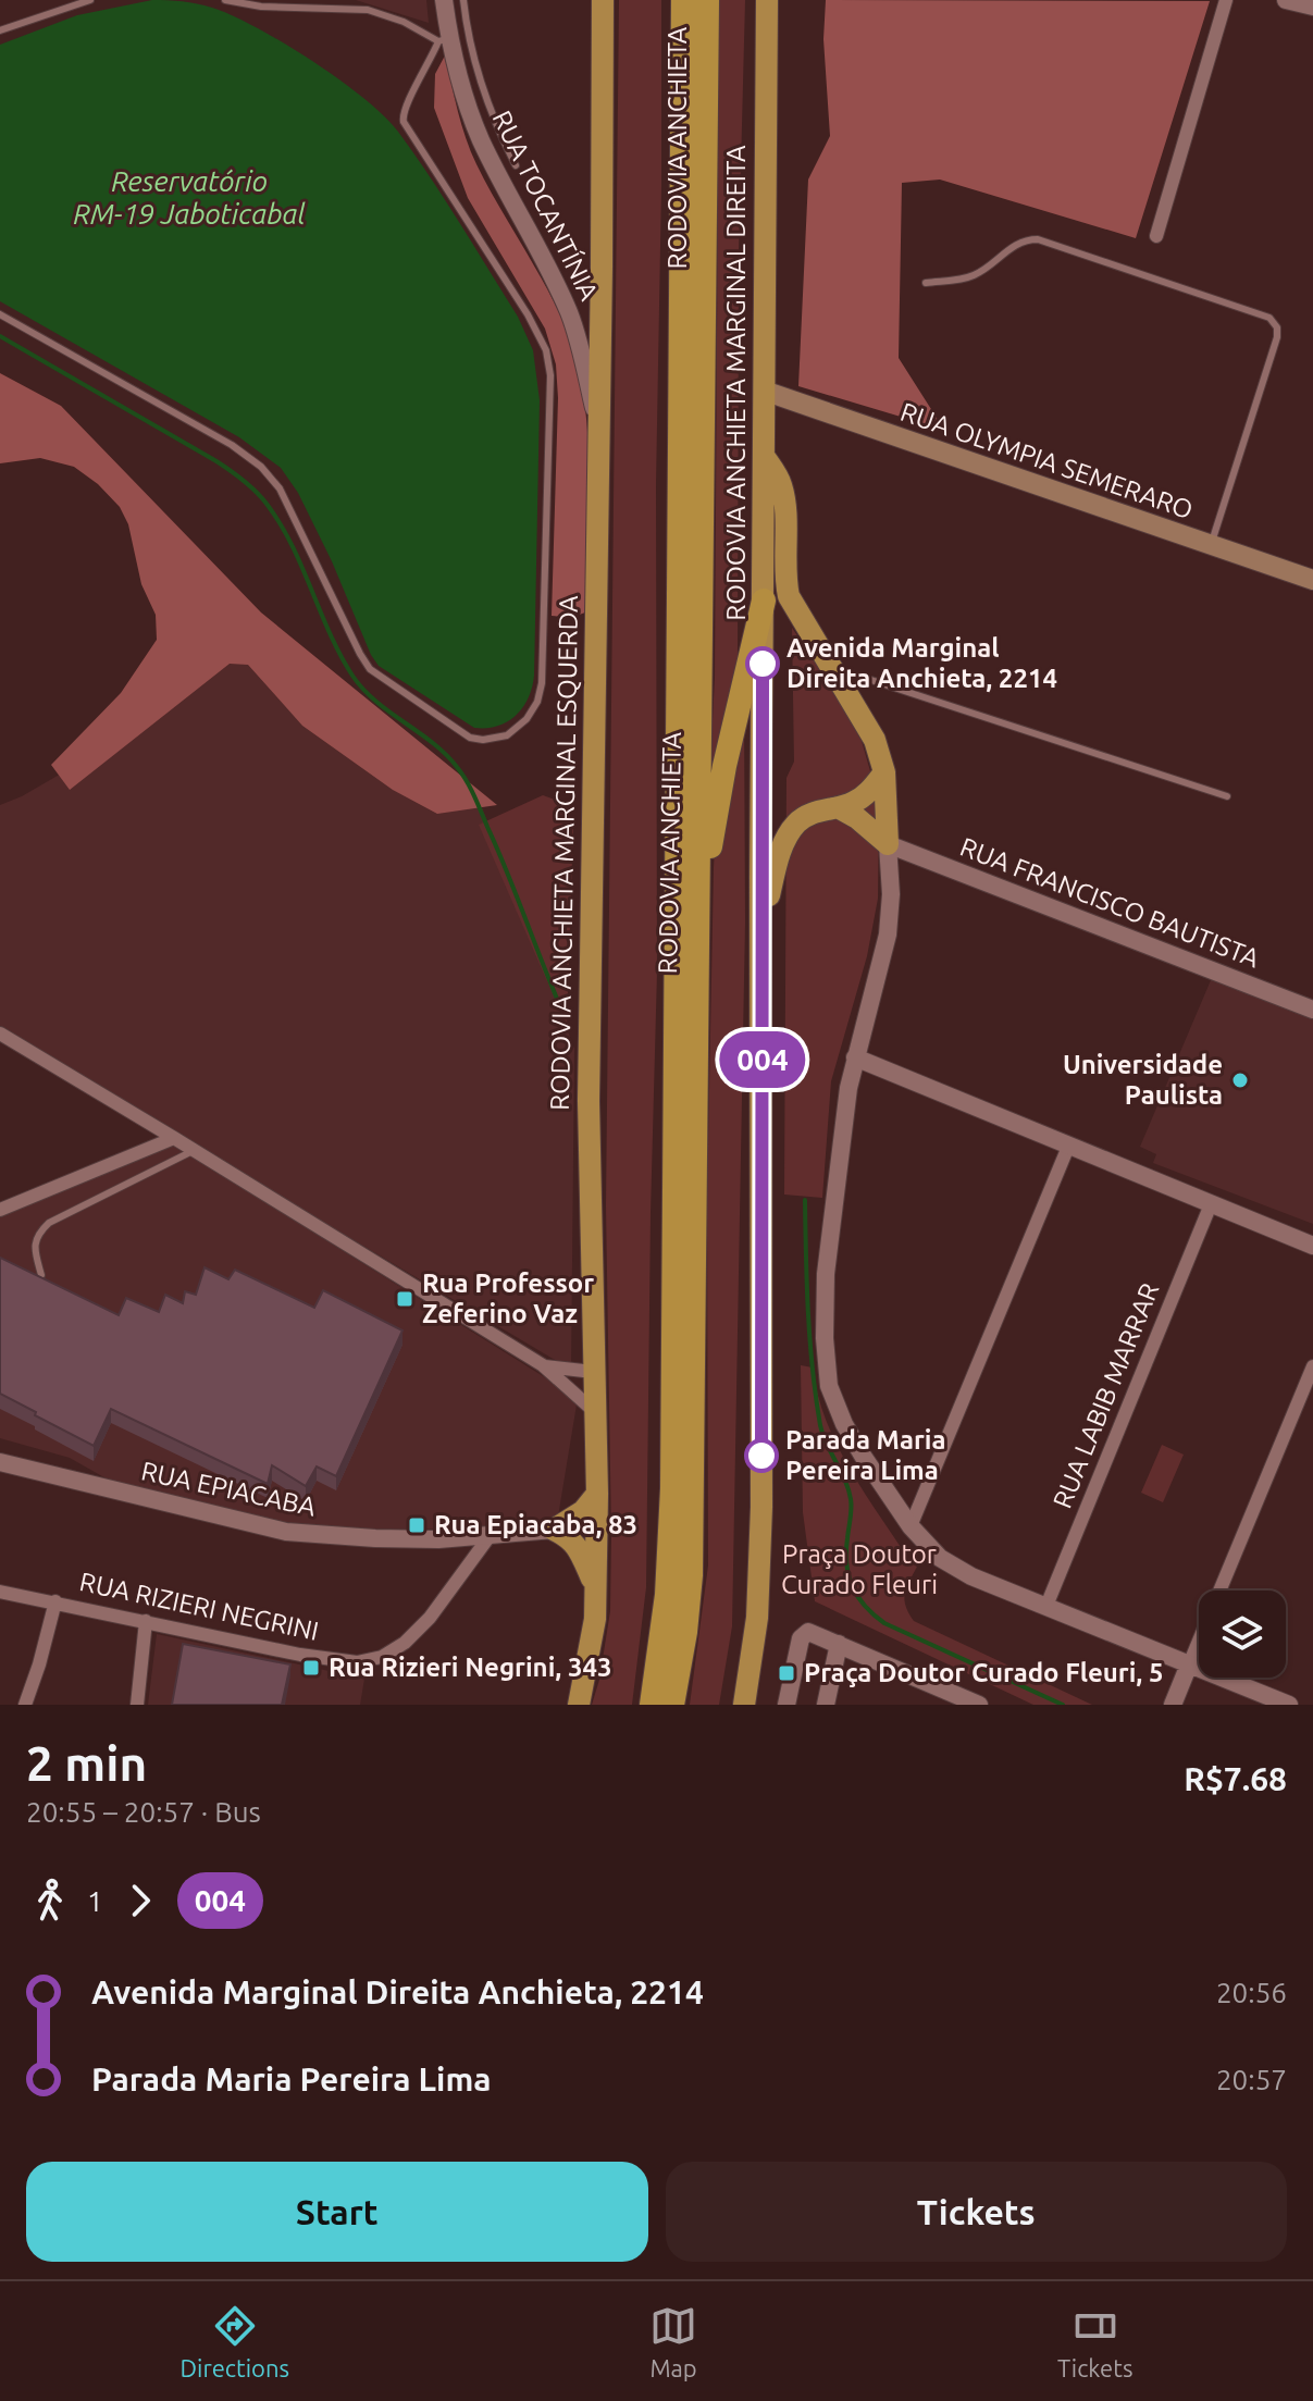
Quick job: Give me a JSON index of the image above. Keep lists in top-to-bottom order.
{
  "streets": {
    "highway": ["RODOVIA ANCHIETA", "RODOVIA ANCHIETA MARGINAL DIREITA", "RODOVIA ANCHIETA MARGINAL ESQUERDA"],
    "main road": ["RUA OLYMPIA SEMERARO"],
    "street": [
      "RUA TOCANTÍNIA",
      "RUA FRANCISCO BAUTISTA",
      "RUA LABIB MARRAR",
      "RUA EPIACABA",
      "RUA RIZIERI NEGRINI"
    ]
  },
  "crossings": [
    ["RUA TOCANTÍNIA", "RODOVIA ANCHIETA MARGINAL ESQUERDA"],
    ["RODOVIA ANCHIETA MARGINAL DIREITA", "RUA OLYMPIA SEMERARO"],
    ["RUA EPIACABA", "RUA RIZIERI NEGRINI"]
  ],
  "water": ["Reservatório RM-19 Jaboticabal"],
  "parks": ["Praça Doutor Curado Fleuri"],
  "places": {
    "other": ["Avenida Marginal Direita Anchieta, 2214", "Universidade Paulista", "Parada Maria Pereira Lima"],
    "transit": [
      "Rua Professor Zeferino Vaz",
      "Rua Epiacaba, 83",
      "Rua Rizieri Negrini, 343",
      "Praça Doutor Curado Fleuri, 5"
    ]
  },
  "lines": ["bus line 004"],
  "page": {
    "on_map": "004",
    "heading": ["2 min", "20:55 – 20:57 · Bus", "R$7.68"],
    "legs": ["1", "004"],
    "list": [
      {
        "name": "Avenida Marginal Direita Anchieta, 2214",
        "value": "20:56"
      },
      {
        "name": "Parada Maria Pereira Lima",
        "value": "20:57"
      }
    ],
    "buttons": ["Start", "Tickets"],
    "tabs": ["Directions", "Map", "Tickets"]
  }
}
